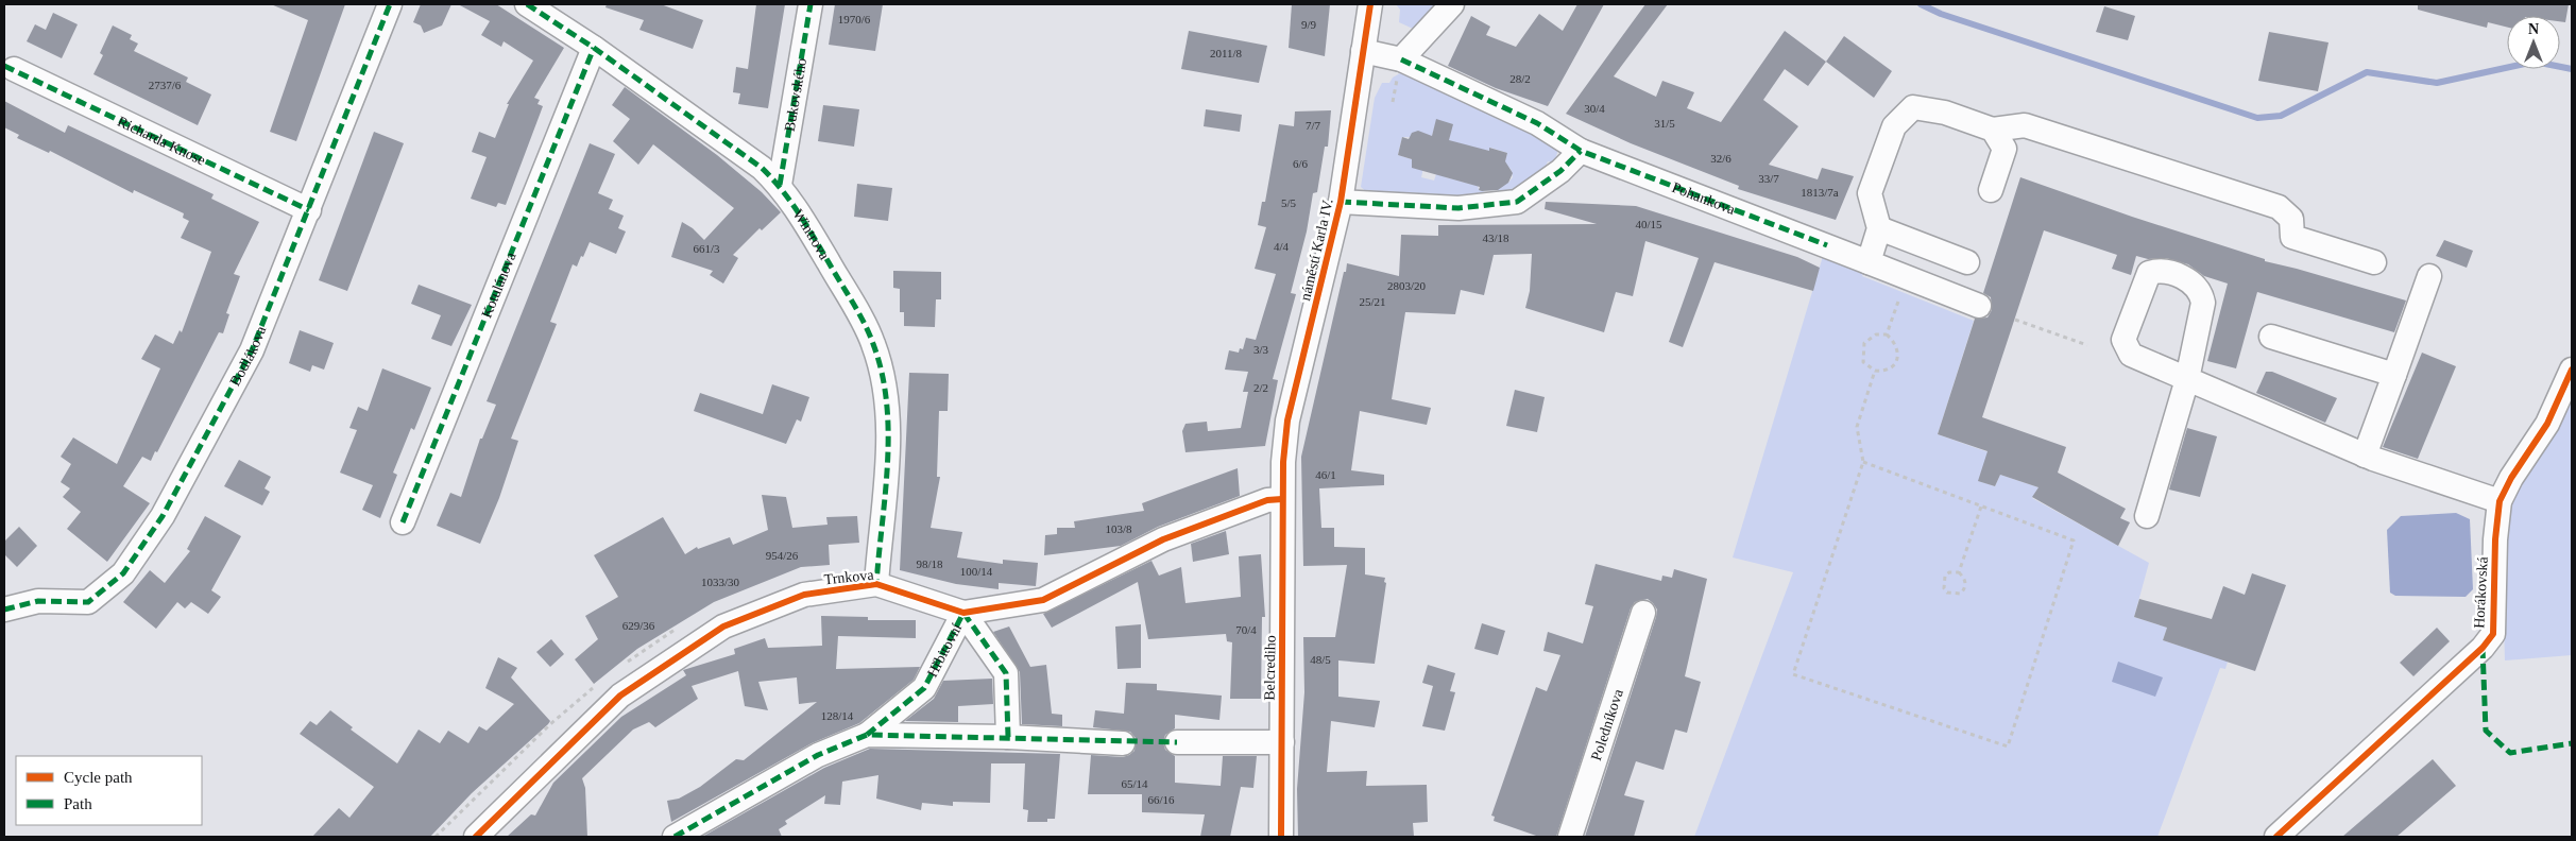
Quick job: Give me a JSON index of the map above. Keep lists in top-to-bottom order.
{
  "streets": {
    "street": [
      "Bukovského",
      "Richarda Knose",
      "Pohankova",
      "Wintrova",
      "náměstí Karla IV.",
      "Kotulánova",
      "Bodlákova",
      "Trnkova",
      "Horákovská",
      "Hřbitovní",
      "Belcrediho",
      "Poledníkova"
    ]
  },
  "crossings": [
    ["Bukovského", "Wintrova"],
    ["Richarda Knose", "Bodlákova"],
    ["Pohankova", "náměstí Karla IV."],
    ["Wintrova", "Kotulánova"],
    ["Wintrova", "Trnkova"],
    ["náměstí Karla IV.", "Trnkova"],
    ["náměstí Karla IV.", "Belcrediho"],
    ["Trnkova", "Hřbitovní"],
    ["Trnkova", "Belcrediho"]
  ],
  "house_numbers": [
    "1970/6",
    "9/9",
    "2011/8",
    "28/2",
    "2737/6",
    "30/4",
    "31/5",
    "7/7",
    "32/6",
    "6/6",
    "33/7",
    "1813/7a",
    "5/5",
    "40/15",
    "43/18",
    "4/4",
    "661/3",
    "2803/20",
    "25/21",
    "3/3",
    "2/2",
    "46/1",
    "103/8",
    "954/26",
    "98/18",
    "100/14",
    "1033/30",
    "629/36",
    "70/4",
    "48/5",
    "128/14",
    "65/14",
    "66/16"
  ],
  "legend": ["Cycle path", "Path"],
  "north": "top"
}
